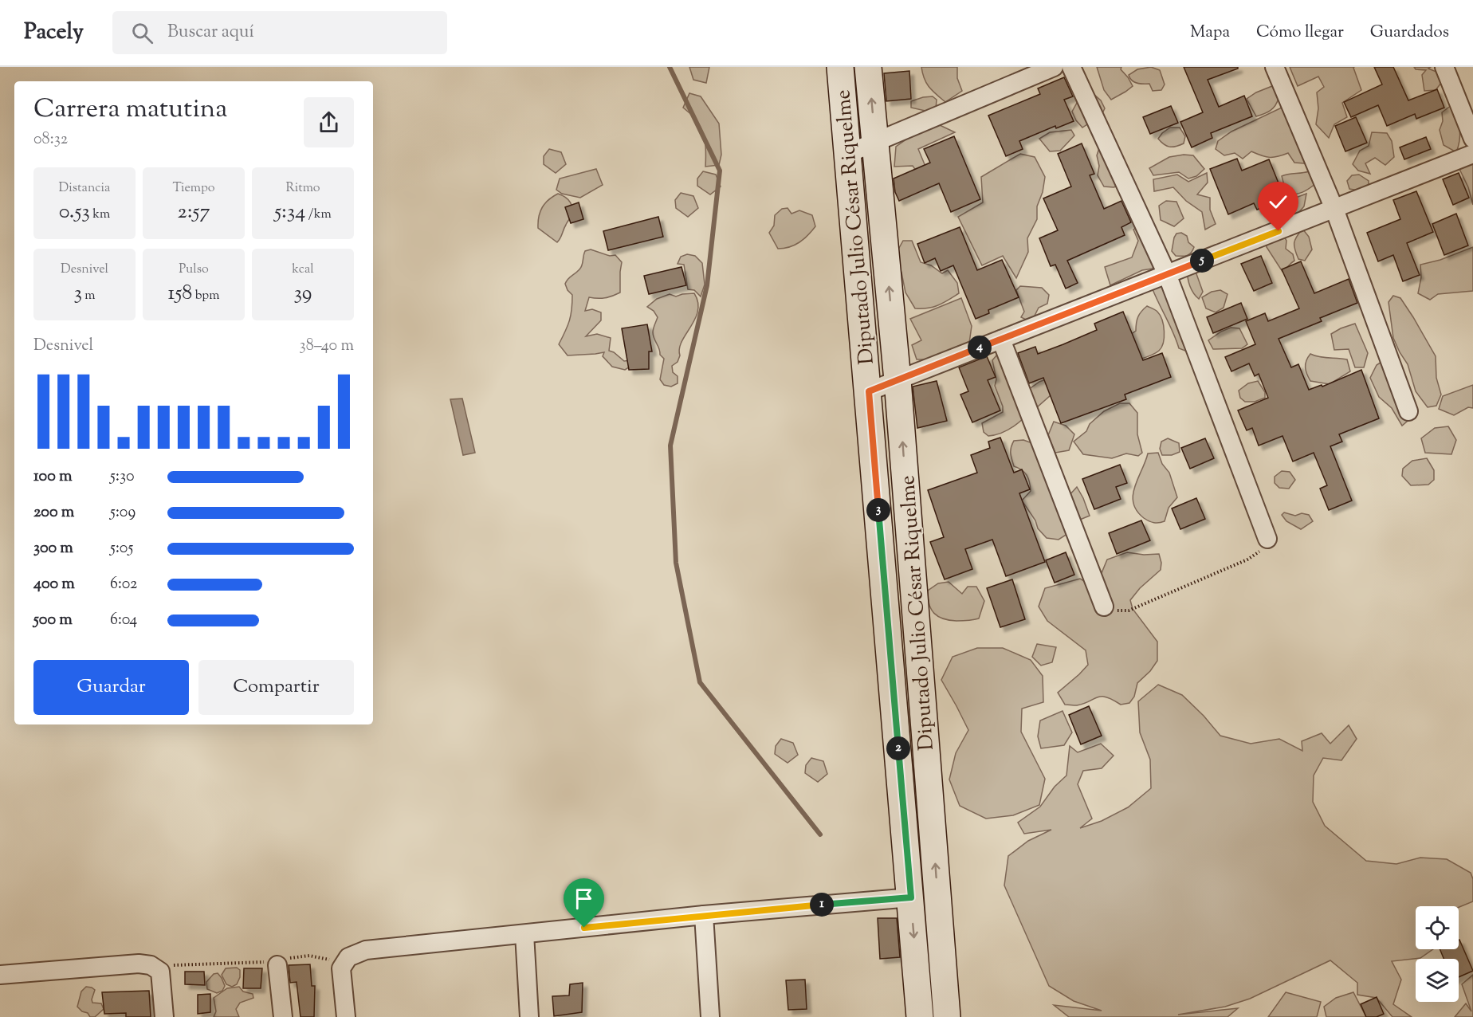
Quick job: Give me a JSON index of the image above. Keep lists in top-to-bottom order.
{
  "streets": {
    "street": ["Diputado Julio César Riquelme"]
  },
  "page": {
    "header": "Pacely",
    "search": "Buscar aquí",
    "nav": ["Mapa", "Cómo llegar", "Guardados"],
    "heading": ["Carrera matutina", "08:32"],
    "stats": [
      ["Distancia", "0.53 km"],
      ["Tiempo", "2:57"],
      ["Ritmo", "5:34 /km"],
      ["Desnivel", "3 m"],
      ["Pulso", "158 bpm"],
      ["kcal", "39"]
    ],
    "pins": [
      "5",
      "4",
      "3",
      "2",
      "1"
    ],
    "chart": ["Desnivel", "38–40 m"],
    "list": [
      {
        "name": "100 m",
        "note": "5:30"
      },
      {
        "name": "200 m",
        "note": "5:09"
      },
      {
        "name": "300 m",
        "note": "5:05"
      },
      {
        "name": "400 m",
        "note": "6:02"
      },
      {
        "name": "500 m",
        "note": "6:04"
      }
    ],
    "buttons": ["Guardar", "Compartir"]
  }
}
